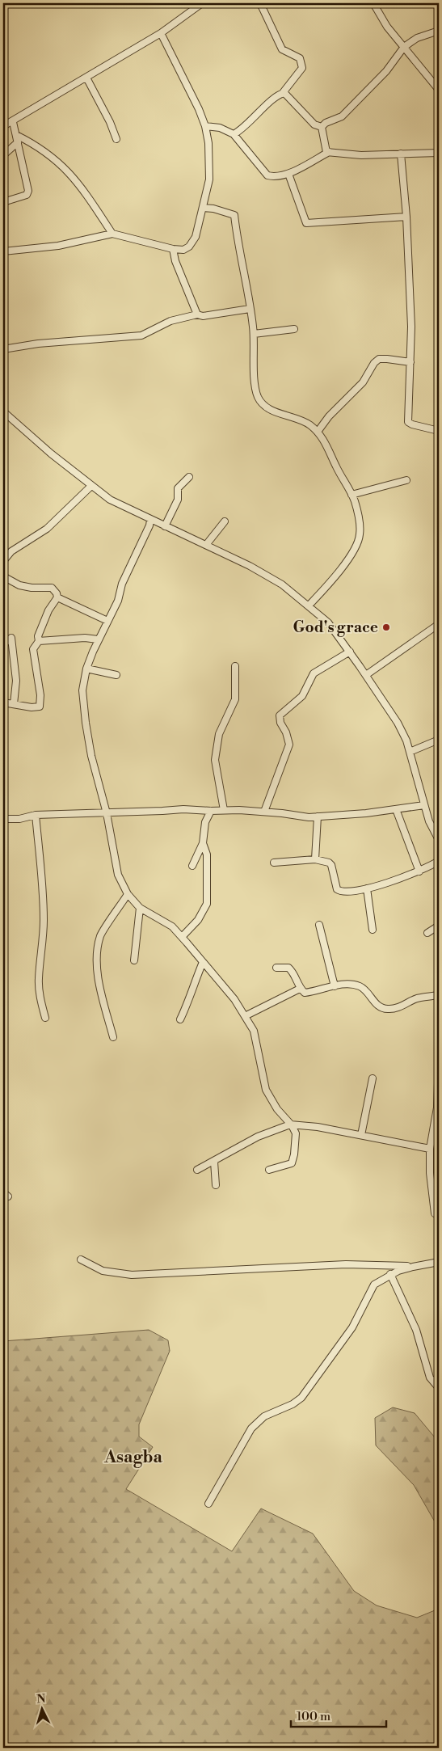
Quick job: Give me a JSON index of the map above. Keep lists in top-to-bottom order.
{
  "districts": ["Asagba"],
  "places": ["God's grace"],
  "scale_bar": "100 m",
  "north": "top"
}
